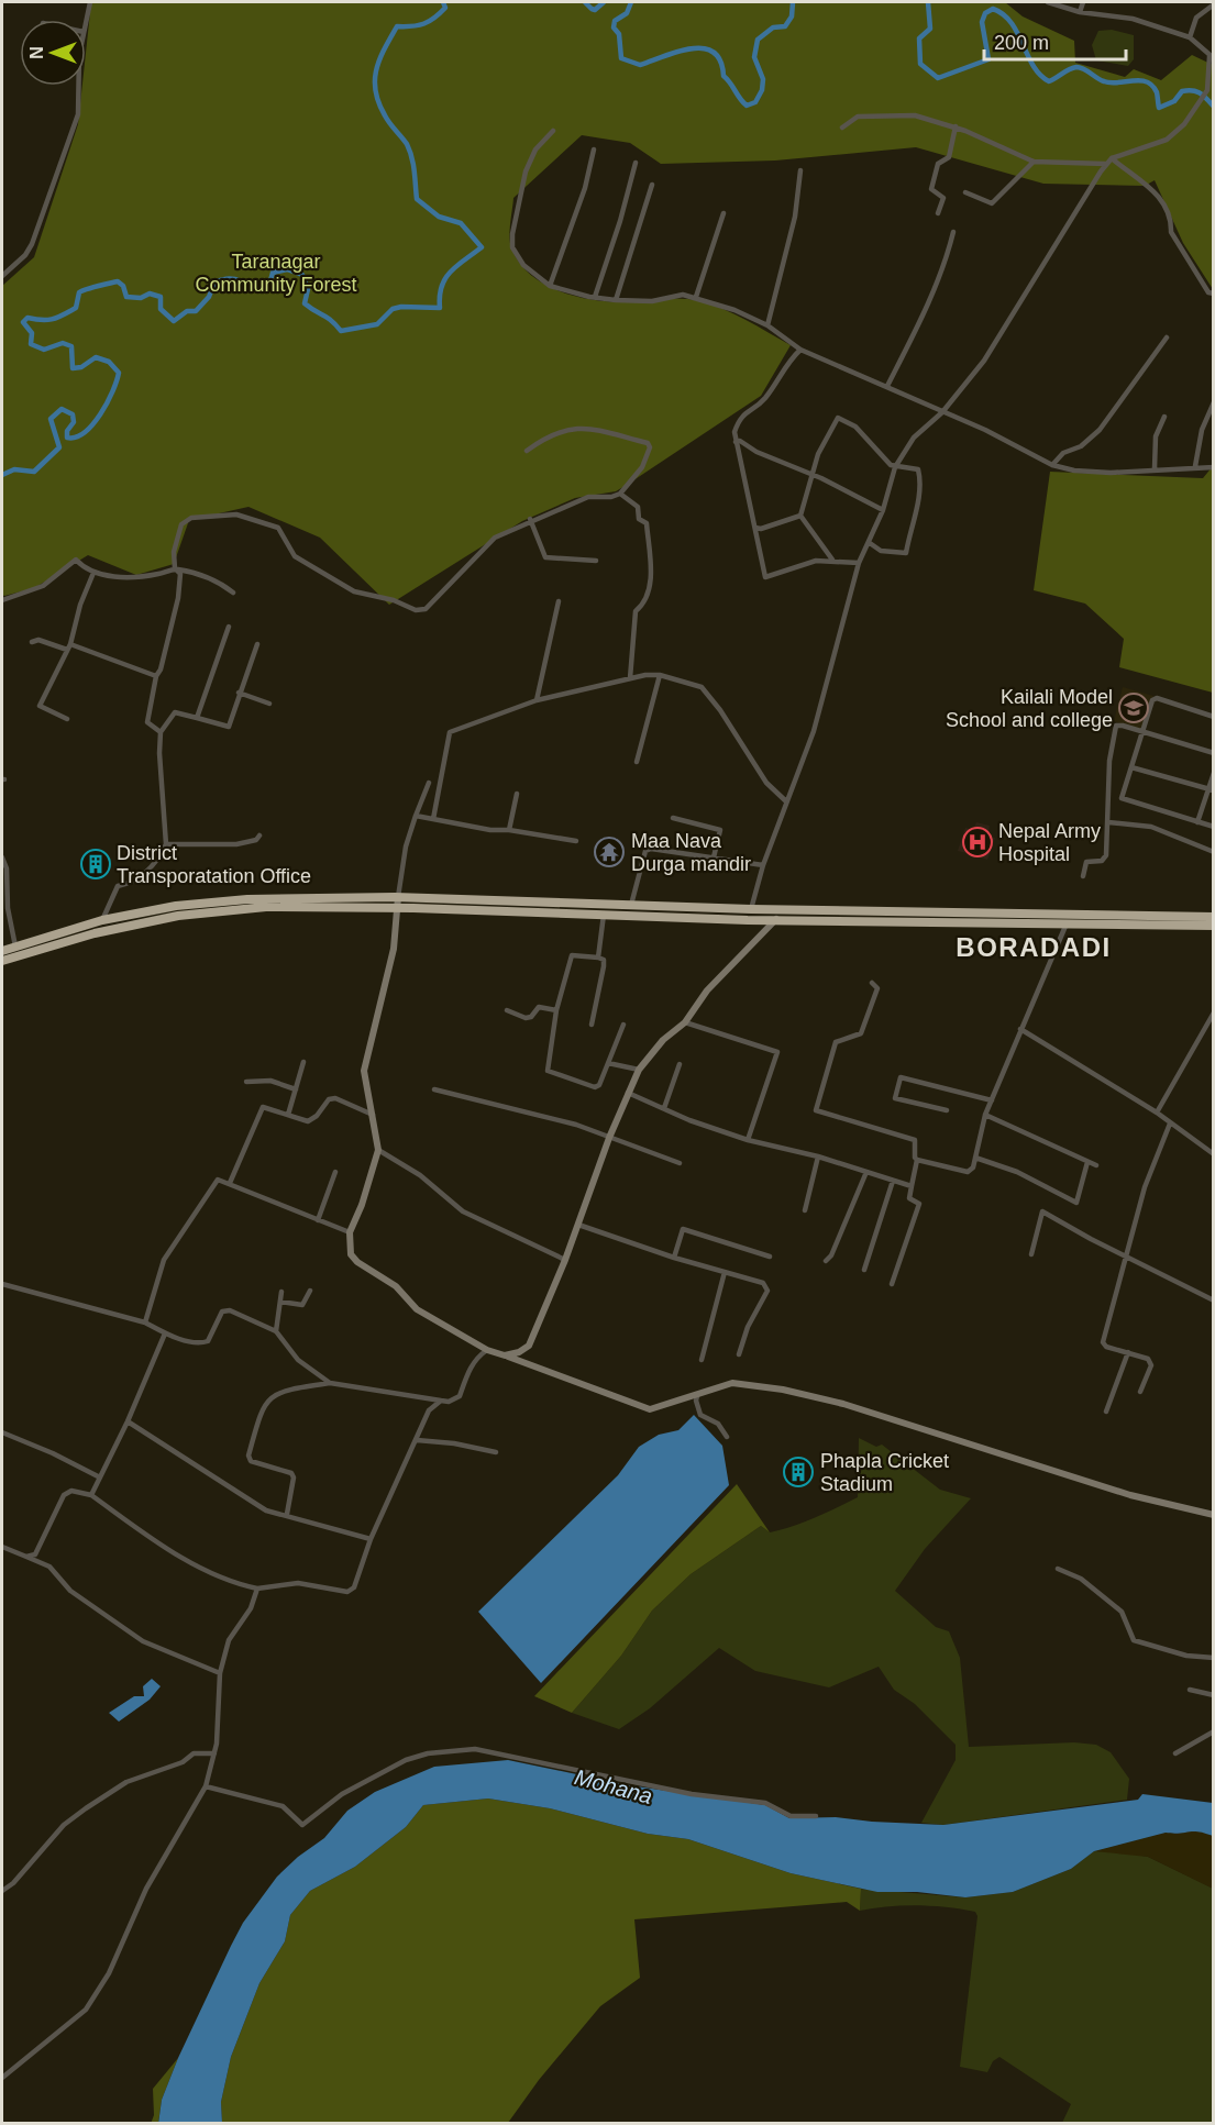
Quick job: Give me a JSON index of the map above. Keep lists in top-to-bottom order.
{
  "districts": ["BORADADI"],
  "water": ["Mohana"],
  "parks": ["Taranagar Community Forest"],
  "places": {
    "school or university": ["Kailali Model School and college"],
    "hospital": ["Nepal Army Hospital"],
    "temple": ["Maa Nava Durga mandir"],
    "building": ["District Transporatation Office", "Phapla Cricket Stadium"]
  },
  "scale_bar": "200 m",
  "north": "left"
}
